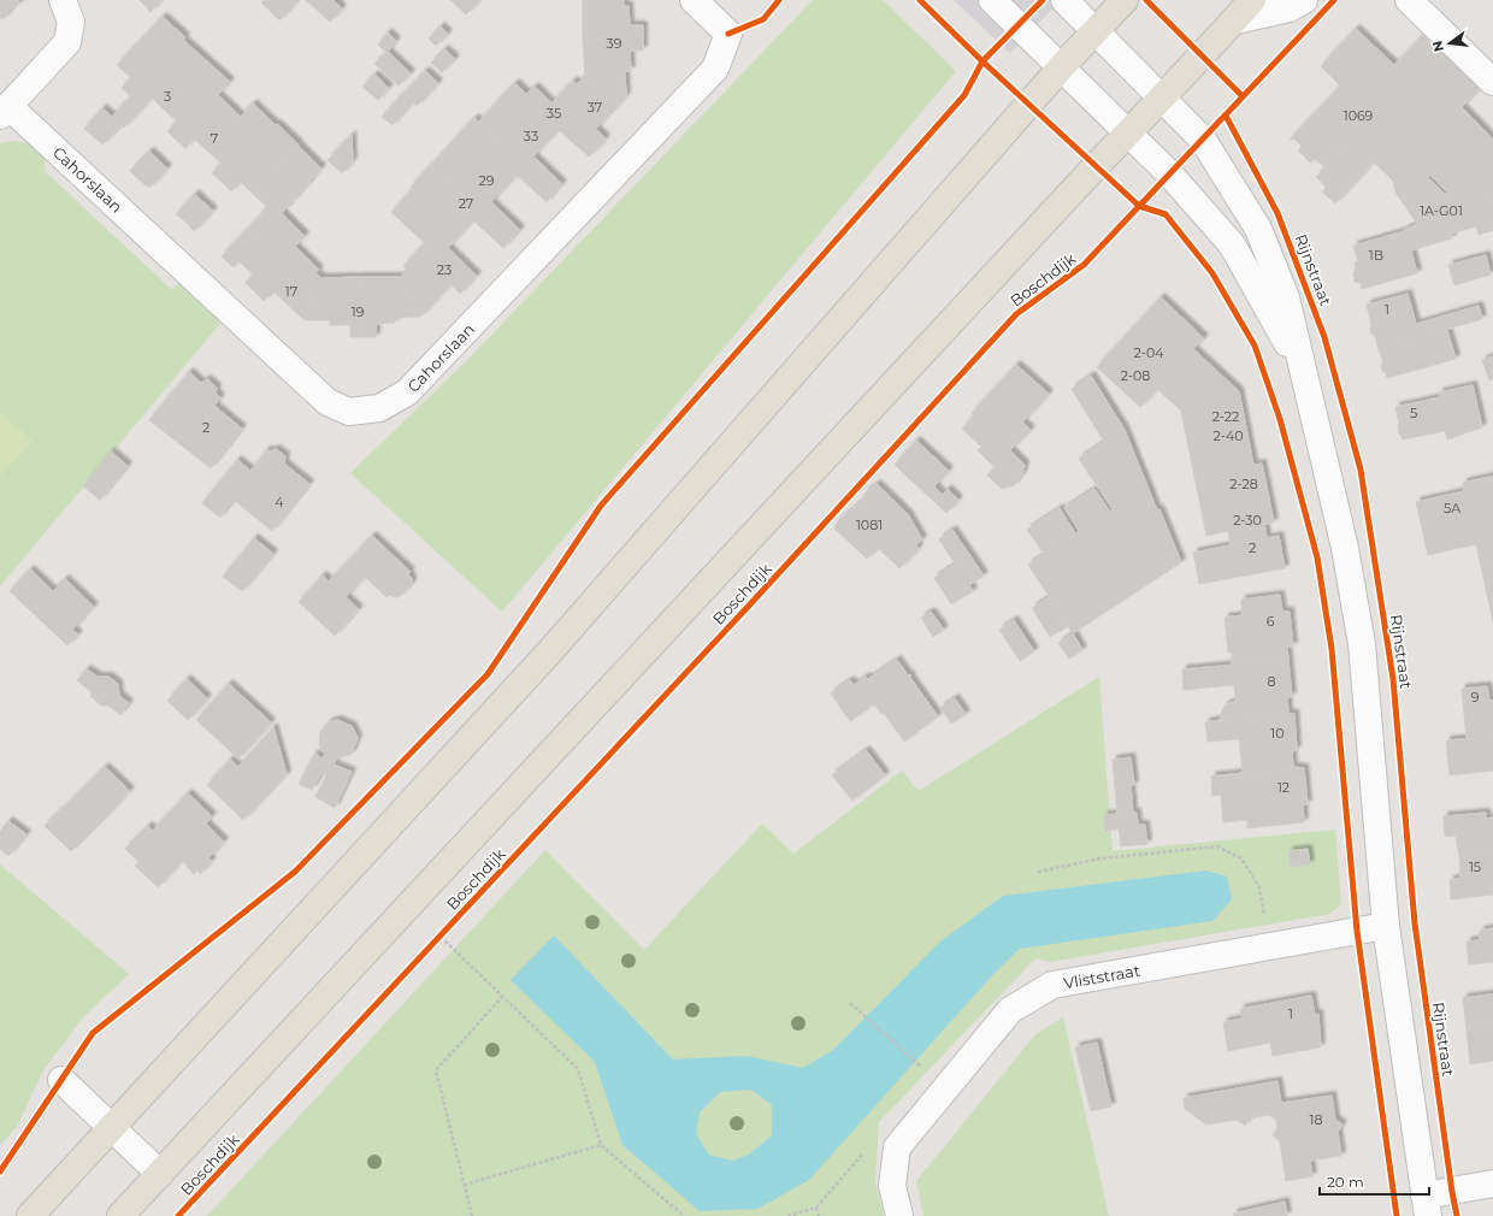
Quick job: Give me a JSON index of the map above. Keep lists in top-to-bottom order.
{
  "streets": {
    "main road": ["Boschdijk"],
    "street": ["Cahorslaan", "Vliststraat"],
    "cycle path": ["Rijnstraat"]
  },
  "house_numbers": [
    "39",
    "3",
    "37",
    "35",
    "1069",
    "33",
    "7",
    "29",
    "27",
    "1A-G01",
    "1B",
    "23",
    "17",
    "1",
    "19",
    "2-04",
    "2-08",
    "5",
    "2-22",
    "2",
    "2-40",
    "2-28",
    "4",
    "5A",
    "2-30",
    "1081",
    "2",
    "6",
    "8",
    "9",
    "10",
    "12",
    "15",
    "1",
    "18"
  ],
  "scale_bar": "20 m",
  "north": "left"
}
